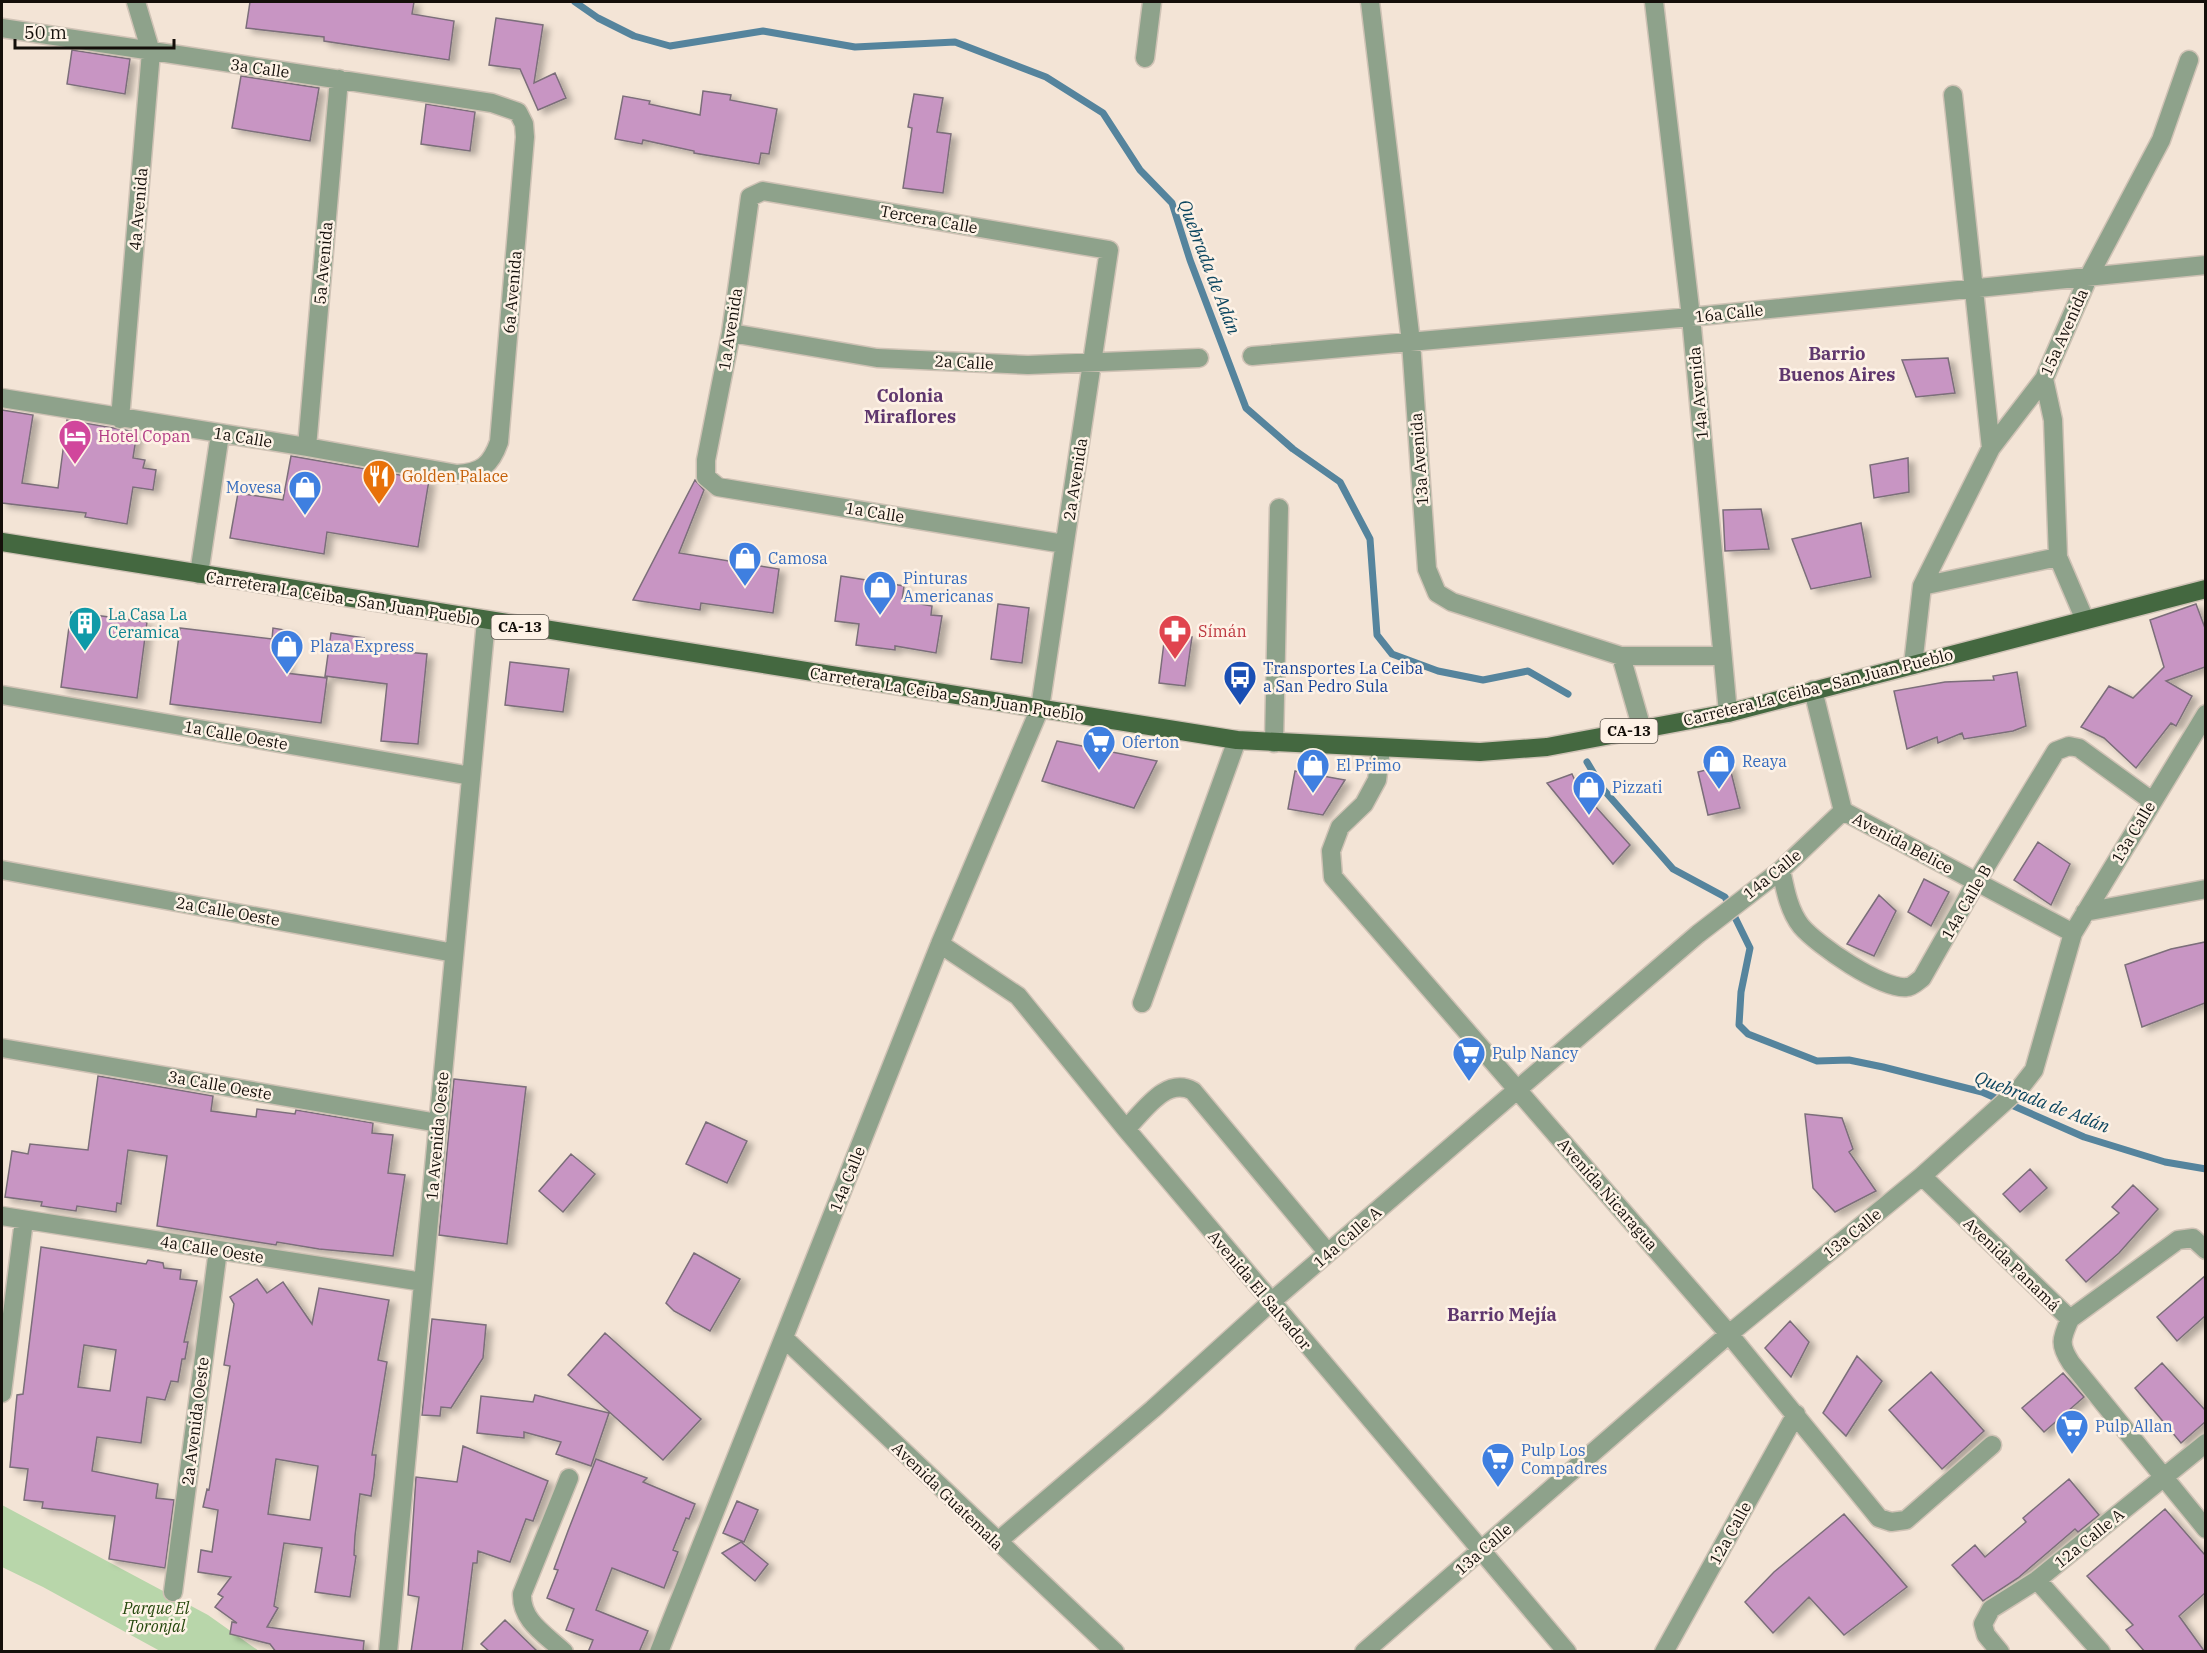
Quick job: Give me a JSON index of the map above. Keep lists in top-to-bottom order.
{
  "streets": {
    "main road": ["Carretera La Ceiba - San Juan Pueblo", "CA-13"],
    "street": [
      "3a Calle",
      "4a Avenida",
      "Tercera Calle",
      "5a Avenida",
      "6a Avenida",
      "16a Calle",
      "1a Avenida",
      "15a Avenida",
      "2a Calle",
      "14a Avenida",
      "1a Calle",
      "13a Avenida",
      "2a Avenida",
      "1a Calle Oeste",
      "13a Calle",
      "Avenida Belice",
      "14a Calle",
      "14a Calle B",
      "2a Calle Oeste",
      "3a Calle Oeste",
      "1a Avenida Oeste",
      "Avenida Nicaragua",
      "14a Calle A",
      "4a Calle Oeste",
      "Avenida Panamá",
      "Avenida El Salvador",
      "2a Avenida Oeste",
      "Avenida Guatemala",
      "12a Calle",
      "12a Calle A"
    ]
  },
  "crossings": [
    ["3a Calle", "4a Avenida"],
    ["3a Calle", "5a Avenida"],
    ["3a Calle", "6a Avenida"],
    ["4a Avenida", "1a Calle"],
    ["Tercera Calle", "1a Avenida"],
    ["Tercera Calle", "2a Avenida"],
    ["5a Avenida", "1a Calle"],
    ["6a Avenida", "1a Calle"],
    ["16a Calle", "15a Avenida"],
    ["16a Calle", "14a Avenida"],
    ["16a Calle", "13a Avenida"],
    ["1a Avenida", "2a Calle"],
    ["1a Avenida", "1a Calle"],
    ["15a Avenida", "Carretera La Ceiba - San Juan Pueblo"],
    ["2a Calle", "2a Avenida"],
    ["14a Avenida", "13a Avenida"],
    ["14a Avenida", "Carretera La Ceiba - San Juan Pueblo"],
    ["1a Calle", "2a Avenida"],
    ["2a Avenida", "Carretera La Ceiba - San Juan Pueblo"],
    ["2a Avenida", "14a Calle"],
    ["Carretera La Ceiba - San Juan Pueblo", "Avenida Belice"],
    ["Carretera La Ceiba - San Juan Pueblo", "14a Calle"],
    ["Carretera La Ceiba - San Juan Pueblo", "1a Avenida Oeste"],
    ["Carretera La Ceiba - San Juan Pueblo", "Avenida Nicaragua"],
    ["1a Calle Oeste", "1a Avenida Oeste"],
    ["13a Calle", "Avenida Belice"],
    ["13a Calle", "14a Calle B"],
    ["13a Calle", "Avenida Nicaragua"],
    ["13a Calle", "Avenida Panamá"],
    ["13a Calle", "Avenida El Salvador"],
    ["Avenida Belice", "14a Calle"],
    ["Avenida Belice", "14a Calle B"],
    ["14a Calle", "14a Calle B"],
    ["14a Calle", "14a Calle A"],
    ["14a Calle", "Avenida El Salvador"],
    ["14a Calle", "Avenida Guatemala"],
    ["2a Calle Oeste", "1a Avenida Oeste"],
    ["3a Calle Oeste", "1a Avenida Oeste"],
    ["1a Avenida Oeste", "4a Calle Oeste"],
    ["Avenida Nicaragua", "14a Calle A"],
    ["Avenida Nicaragua", "12a Calle"],
    ["14a Calle A", "Avenida El Salvador"],
    ["14a Calle A", "Avenida Guatemala"],
    ["4a Calle Oeste", "2a Avenida Oeste"],
    ["Avenida Panamá", "12a Calle A"]
  ],
  "districts": ["Barrio Buenos Aires", "Colonia Miraflores", "Barrio Mejía"],
  "water": ["Quebrada de Adán"],
  "parks": ["Parque El Toronjal"],
  "places": {
    "hotel": ["Hotel Copan"],
    "restaurant": ["Golden Palace"],
    "shop": [
      "Movesa",
      "Camosa",
      "Pinturas Americanas",
      "Plaza Express",
      "Reaya",
      "El Primo",
      "Pizzati"
    ],
    "building": ["La Casa La Ceramica"],
    "pharmacy": ["Símán"],
    "bus stop": ["Transportes La Ceiba a San Pedro Sula"],
    "supermarket": [
      "Oferton",
      "Pulp Nancy",
      "Pulp Allan",
      "Pulp Los Compadres"
    ]
  },
  "scale_bar": "50 m"
}
